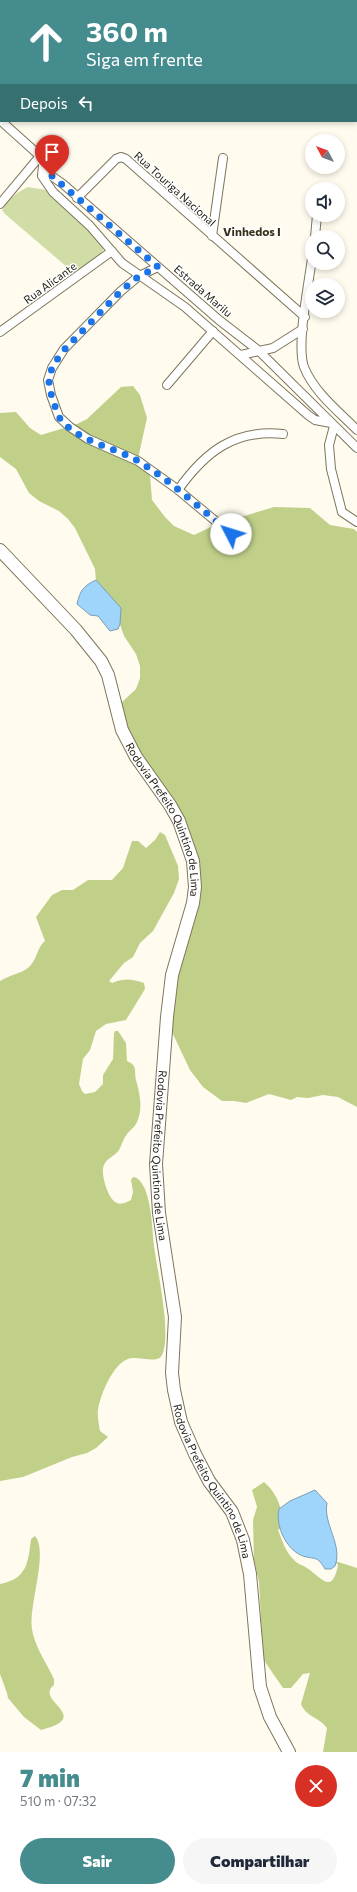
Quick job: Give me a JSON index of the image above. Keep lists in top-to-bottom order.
{
  "streets": {
    "main road": ["Rodovia Prefeito Quintino de Lima"],
    "street": ["Rua Touriga Nacional", "Rua Alicante", "Estrada Marilu"]
  },
  "crossings": [
    ["Rua Touriga Nacional", "Estrada Marilu"]
  ],
  "districts": ["Vinhedos I"],
  "north": "top left",
  "page": {
    "turn": ["360 m", "Siga em frente"],
    "then": "Depois",
    "heading": ["7 min", "510 m · 07:32"],
    "buttons": ["Sair", "Compartilhar"]
  }
}
